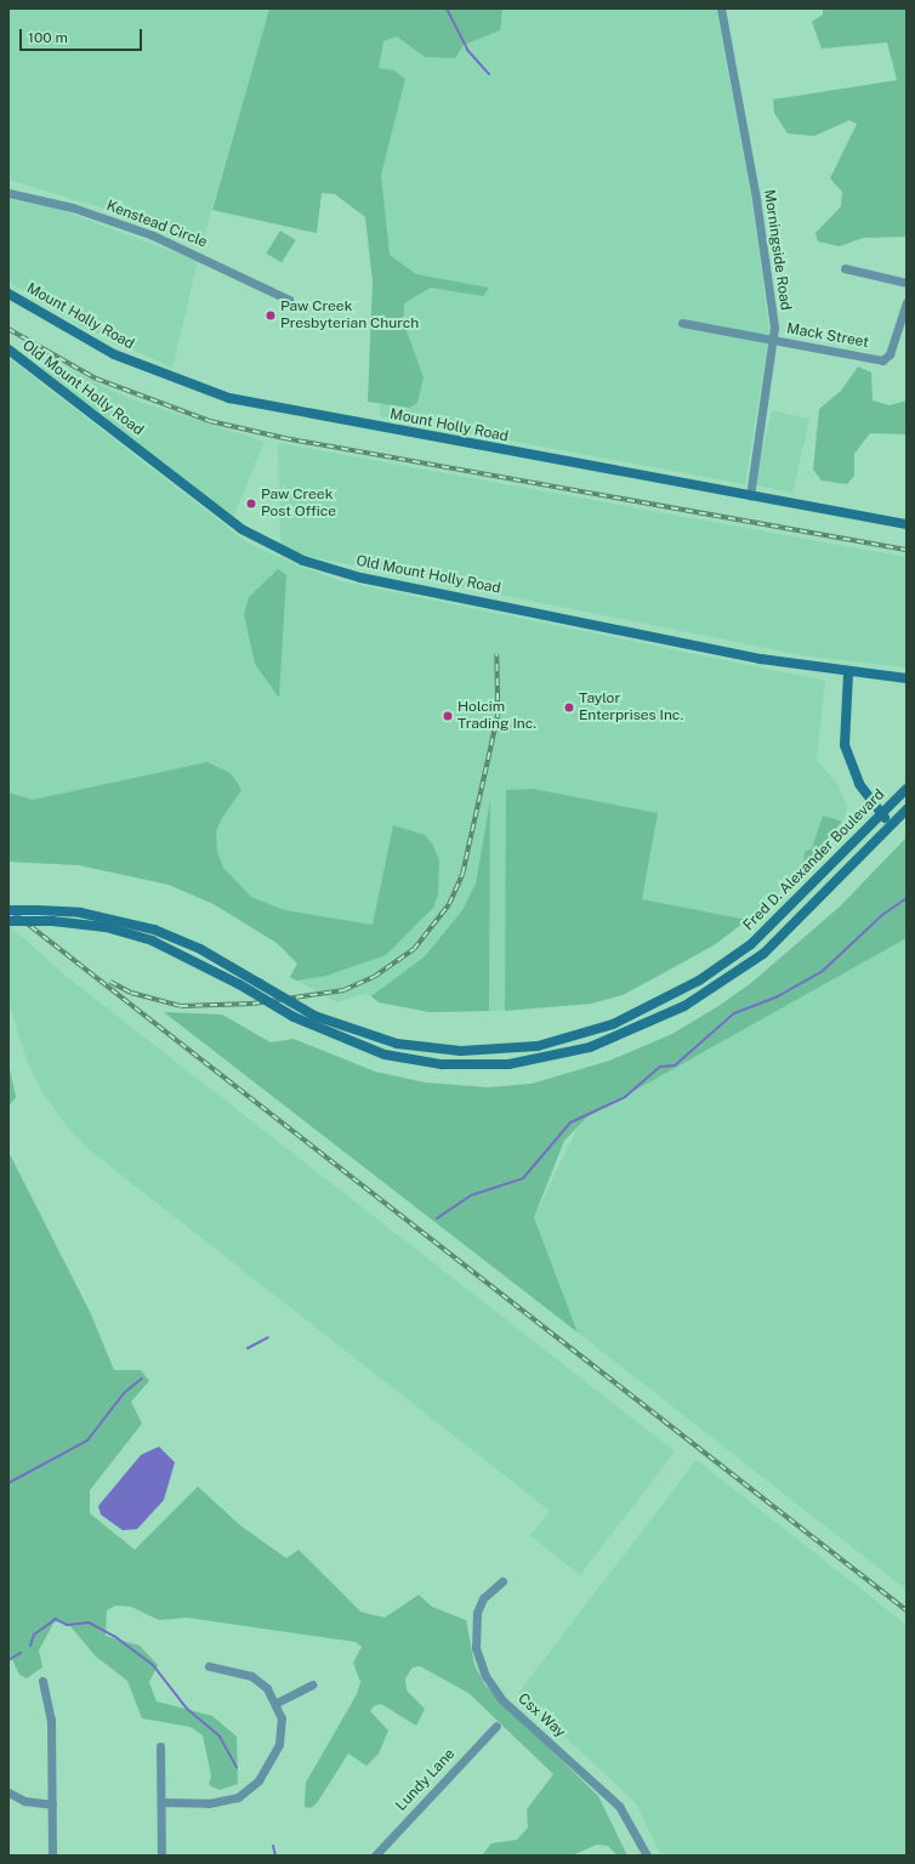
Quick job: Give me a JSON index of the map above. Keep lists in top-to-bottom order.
{
  "streets": {
    "street": [
      "Kenstead Circle",
      "Morningside Road",
      "Mount Holly Road",
      "Mack Street",
      "Old Mount Holly Road",
      "Fred D. Alexander Boulevard",
      "Csx Way",
      "Lundy Lane"
    ]
  },
  "crossings": [
    ["Morningside Road", "Mount Holly Road"],
    ["Morningside Road", "Mack Street"]
  ],
  "places": [
    "Paw Creek Presbyterian Church",
    "Paw Creek Post Office",
    "Taylor Enterprises Inc.",
    "Holcim Trading Inc."
  ],
  "scale_bar": "100 m"
}
